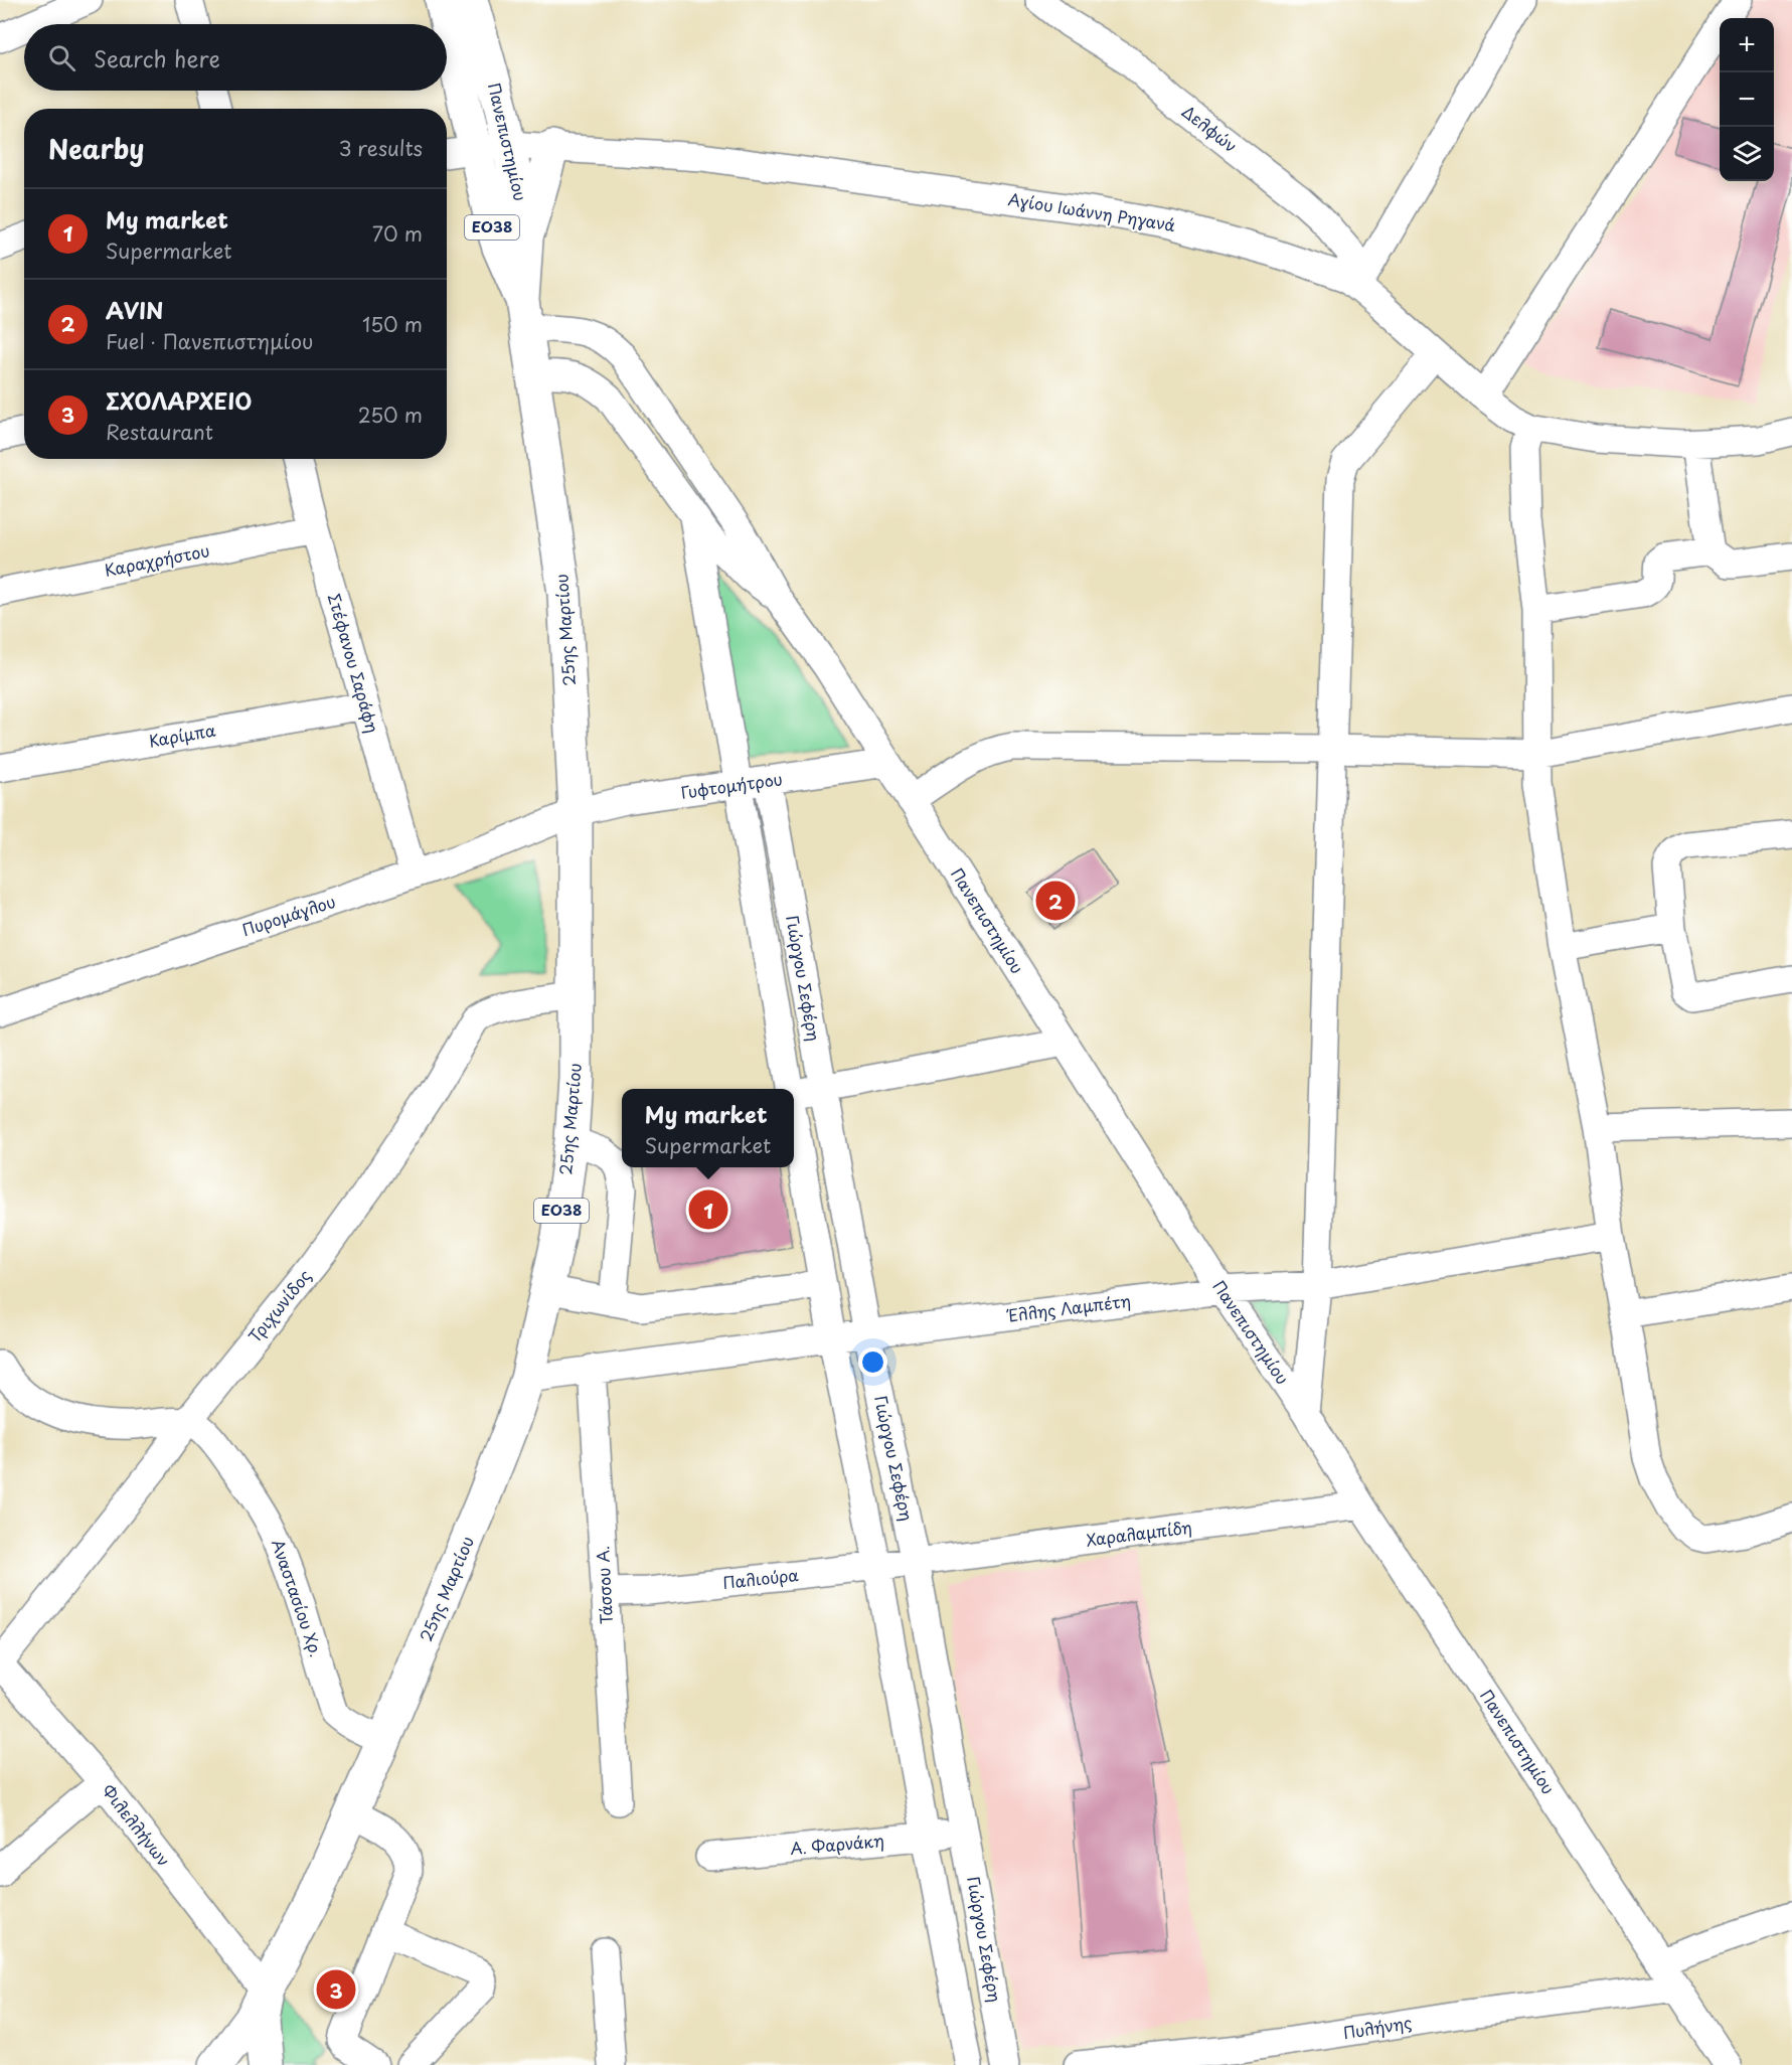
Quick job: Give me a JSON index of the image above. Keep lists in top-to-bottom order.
{
  "streets": {
    "main road": ["Πανεπιστημίου", "ΕΟ38", "25ης Μαρτίου"],
    "street": [
      "Δελφών",
      "Αγίου Ιωάννη Ρηγανά",
      "Καραχρήστου",
      "Στέφανου Σαράφη",
      "Καρίμπα",
      "Γυφτομήτρου",
      "Πυρομάγλου",
      "Γιώργου Σεφέρη",
      "Τριχωνίδος",
      "Έλλης Λαμπέτη",
      "Χαραλαμπίδη",
      "Παλιούρα",
      "Τάσσου Α.",
      "Αναστασίου Χρ.",
      "Φιλελλήνων",
      "Α. Φαρνάκη",
      "Πυλήνης"
    ]
  },
  "crossings": [
    ["Δελφών", "Αγίου Ιωάννη Ρηγανά"],
    ["Πανεπιστημίου", "Αγίου Ιωάννη Ρηγανά"],
    ["Πανεπιστημίου", "25ης Μαρτίου"],
    ["Πανεπιστημίου", "Γυφτομήτρου"],
    ["Πανεπιστημίου", "Γιώργου Σεφέρη"],
    ["Πανεπιστημίου", "Έλλης Λαμπέτη"],
    ["Πανεπιστημίου", "Χαραλαμπίδη"],
    ["Πανεπιστημίου", "Πυλήνης"],
    ["Καραχρήστου", "Στέφανου Σαράφη"],
    ["25ης Μαρτίου", "Γυφτομήτρου"],
    ["25ης Μαρτίου", "Πυρομάγλου"],
    ["25ης Μαρτίου", "Τριχωνίδος"],
    ["25ης Μαρτίου", "Έλλης Λαμπέτη"],
    ["25ης Μαρτίου", "Αναστασίου Χρ."],
    ["25ης Μαρτίου", "Φιλελλήνων"],
    ["Στέφανου Σαράφη", "Καρίμπα"],
    ["Στέφανου Σαράφη", "Πυρομάγλου"],
    ["Γυφτομήτρου", "Πυρομάγλου"],
    ["Γυφτομήτρου", "Γιώργου Σεφέρη"],
    ["Γιώργου Σεφέρη", "Έλλης Λαμπέτη"],
    ["Γιώργου Σεφέρη", "Χαραλαμπίδη"],
    ["Γιώργου Σεφέρη", "Παλιούρα"],
    ["Γιώργου Σεφέρη", "Α. Φαρνάκη"],
    ["Τριχωνίδος", "Αναστασίου Χρ."],
    ["Τριχωνίδος", "Φιλελλήνων"],
    ["Έλλης Λαμπέτη", "Τάσσου Α."],
    ["Χαραλαμπίδη", "Παλιούρα"],
    ["Παλιούρα", "Τάσσου Α."]
  ],
  "page": {
    "map_buttons": ["+", "−"],
    "search": "Search here",
    "heading": ["Nearby", "3 results"],
    "list": [
      {
        "mark": "1",
        "name": "My market",
        "note": "Supermarket",
        "value": "70 m"
      },
      {
        "mark": "2",
        "name": "AVIN",
        "note": "Fuel · Πανεπιστημίου",
        "value": "150 m"
      },
      {
        "mark": "3",
        "name": "ΣΧΟΛΑΡΧΕΙΟ",
        "note": "Restaurant",
        "value": "250 m"
      }
    ],
    "pins": ["2", "1", "3"],
    "popup": ["My market", "Supermarket"]
  }
}
